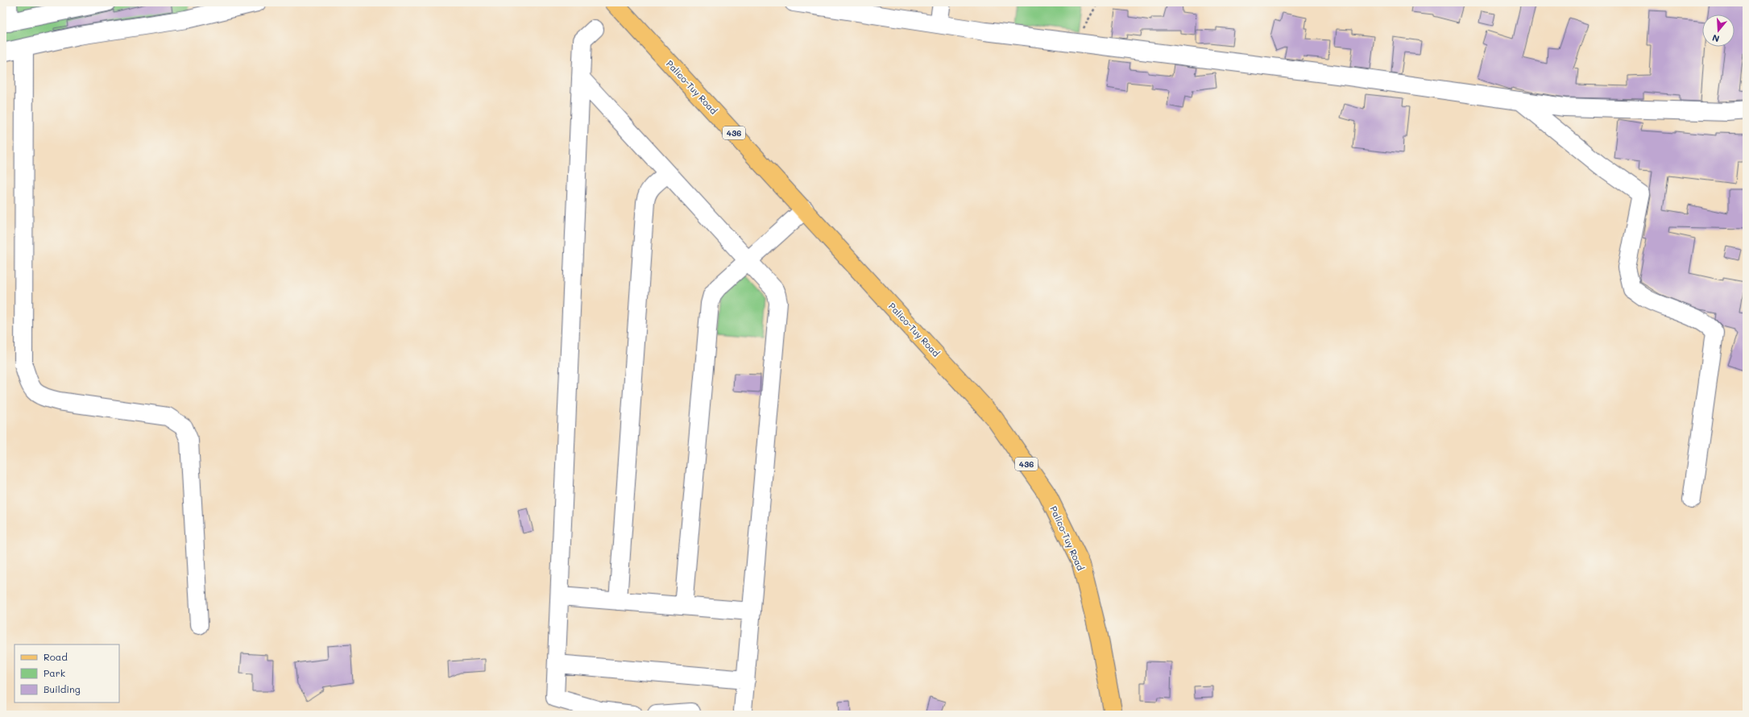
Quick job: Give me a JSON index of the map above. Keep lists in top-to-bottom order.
{
  "streets": {
    "main road": ["Palico-Tuy Road", "436"]
  },
  "legend": ["Road", "Park", "Building"],
  "north": "bottom"
}
